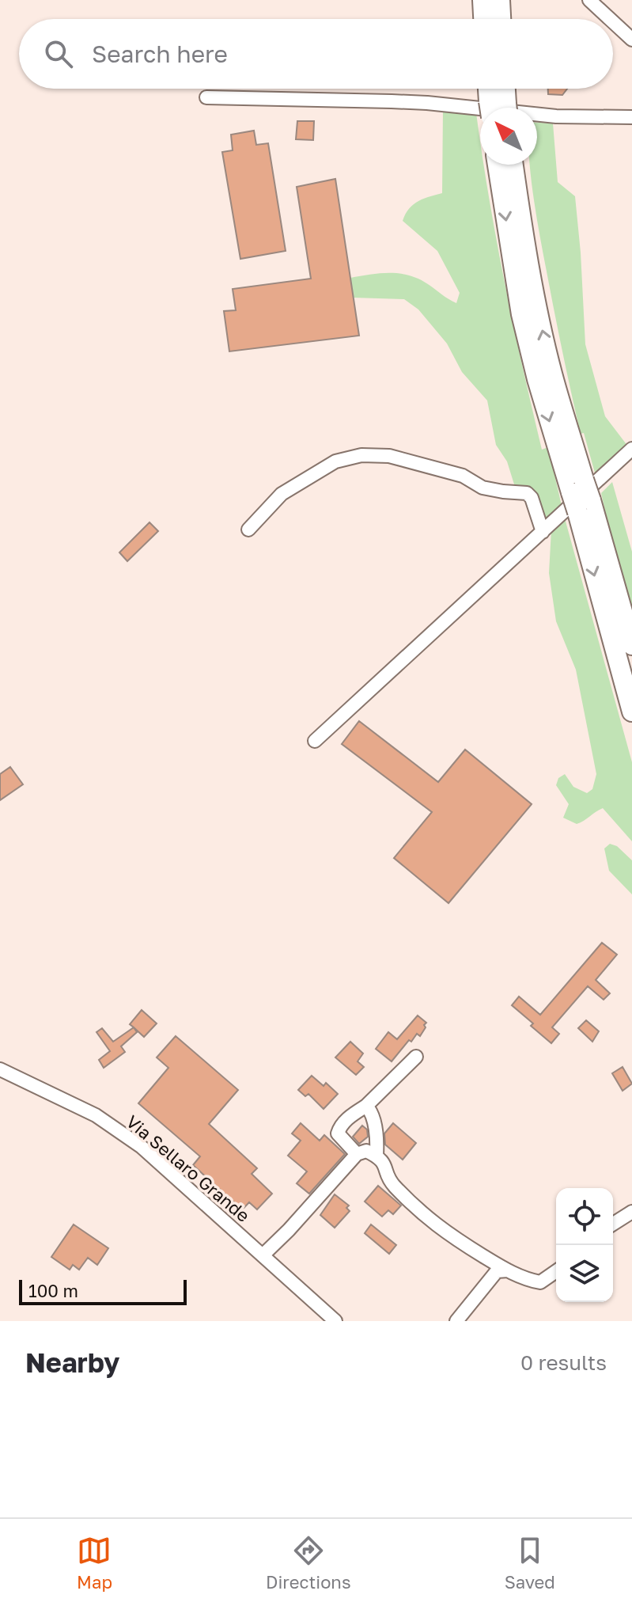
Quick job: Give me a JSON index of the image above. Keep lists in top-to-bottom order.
{
  "streets": {
    "street": ["Via Sellaro Grande"]
  },
  "scale_bar": "100 m",
  "north": "top left",
  "page": {
    "search": "Search here",
    "scale": "100 m",
    "heading": ["Nearby", "0 results"],
    "nav": ["Map", "Directions", "Saved"]
  }
}
